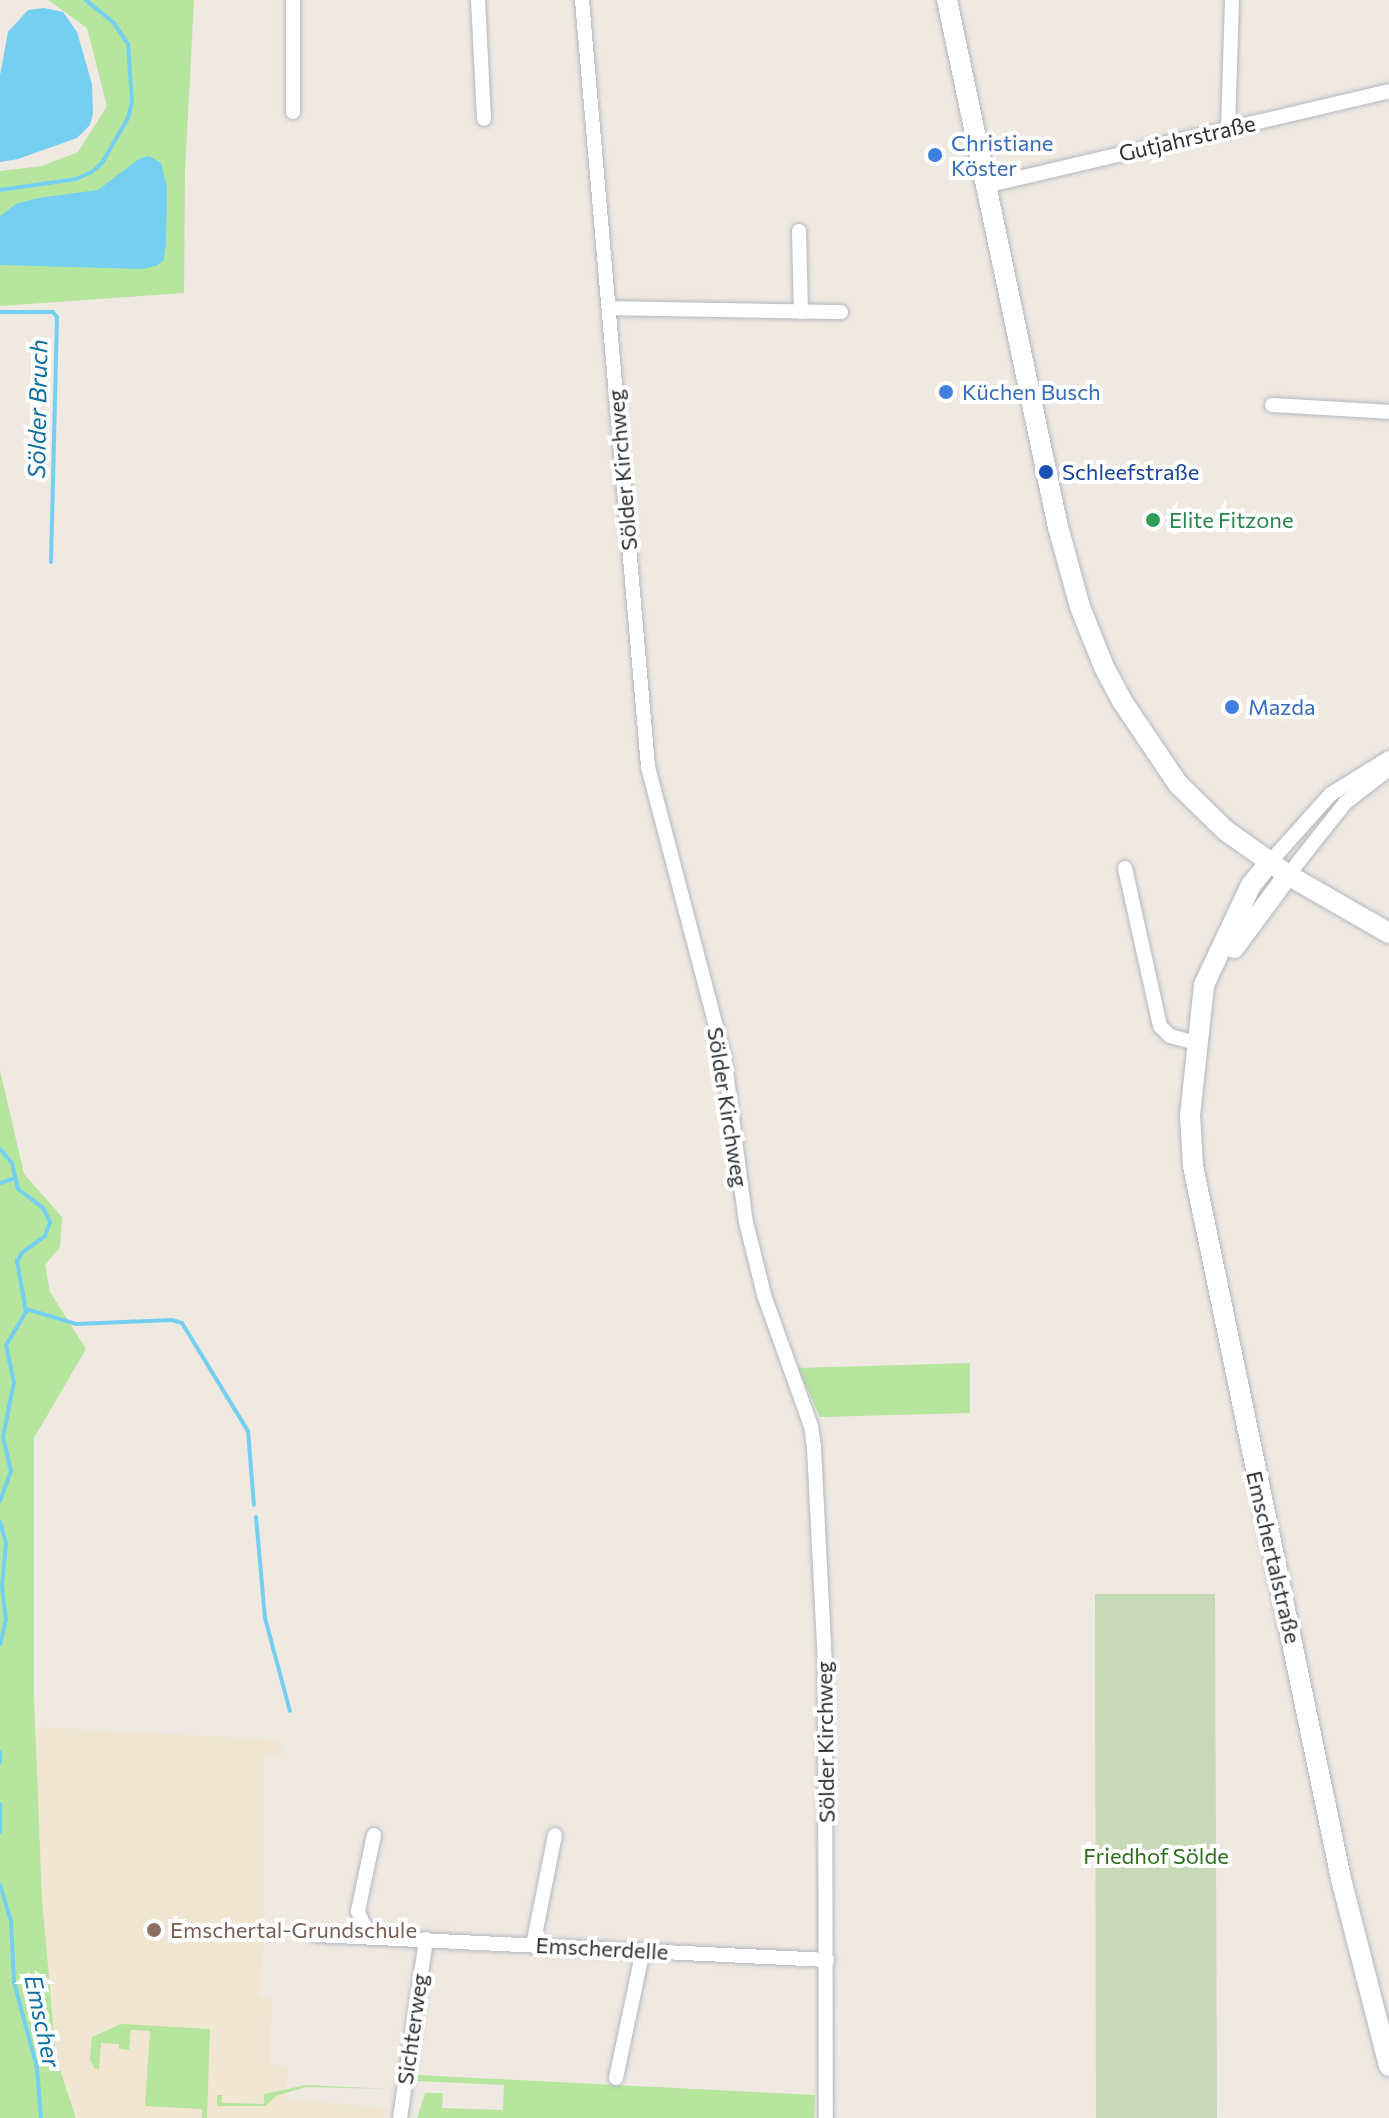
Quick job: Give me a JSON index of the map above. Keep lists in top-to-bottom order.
{
  "streets": {
    "main road": ["Emschertalstraße"],
    "street": [
      "Gutjahrstraße",
      "Sölder Kirchweg",
      "Emscherdelle",
      "Sichterweg"
    ]
  },
  "crossings": [
    ["Sölder Kirchweg", "Emscherdelle"],
    ["Emscherdelle", "Sichterweg"]
  ],
  "water": ["Sölder Bruch", "Emscher"],
  "parks": ["Friedhof Sölde"],
  "places": [
    "Christiane Köster",
    "Küchen Busch",
    "Schleefstraße",
    "Elite Fitzone",
    "Mazda",
    "Emschertal-Grundschule"
  ]
}
